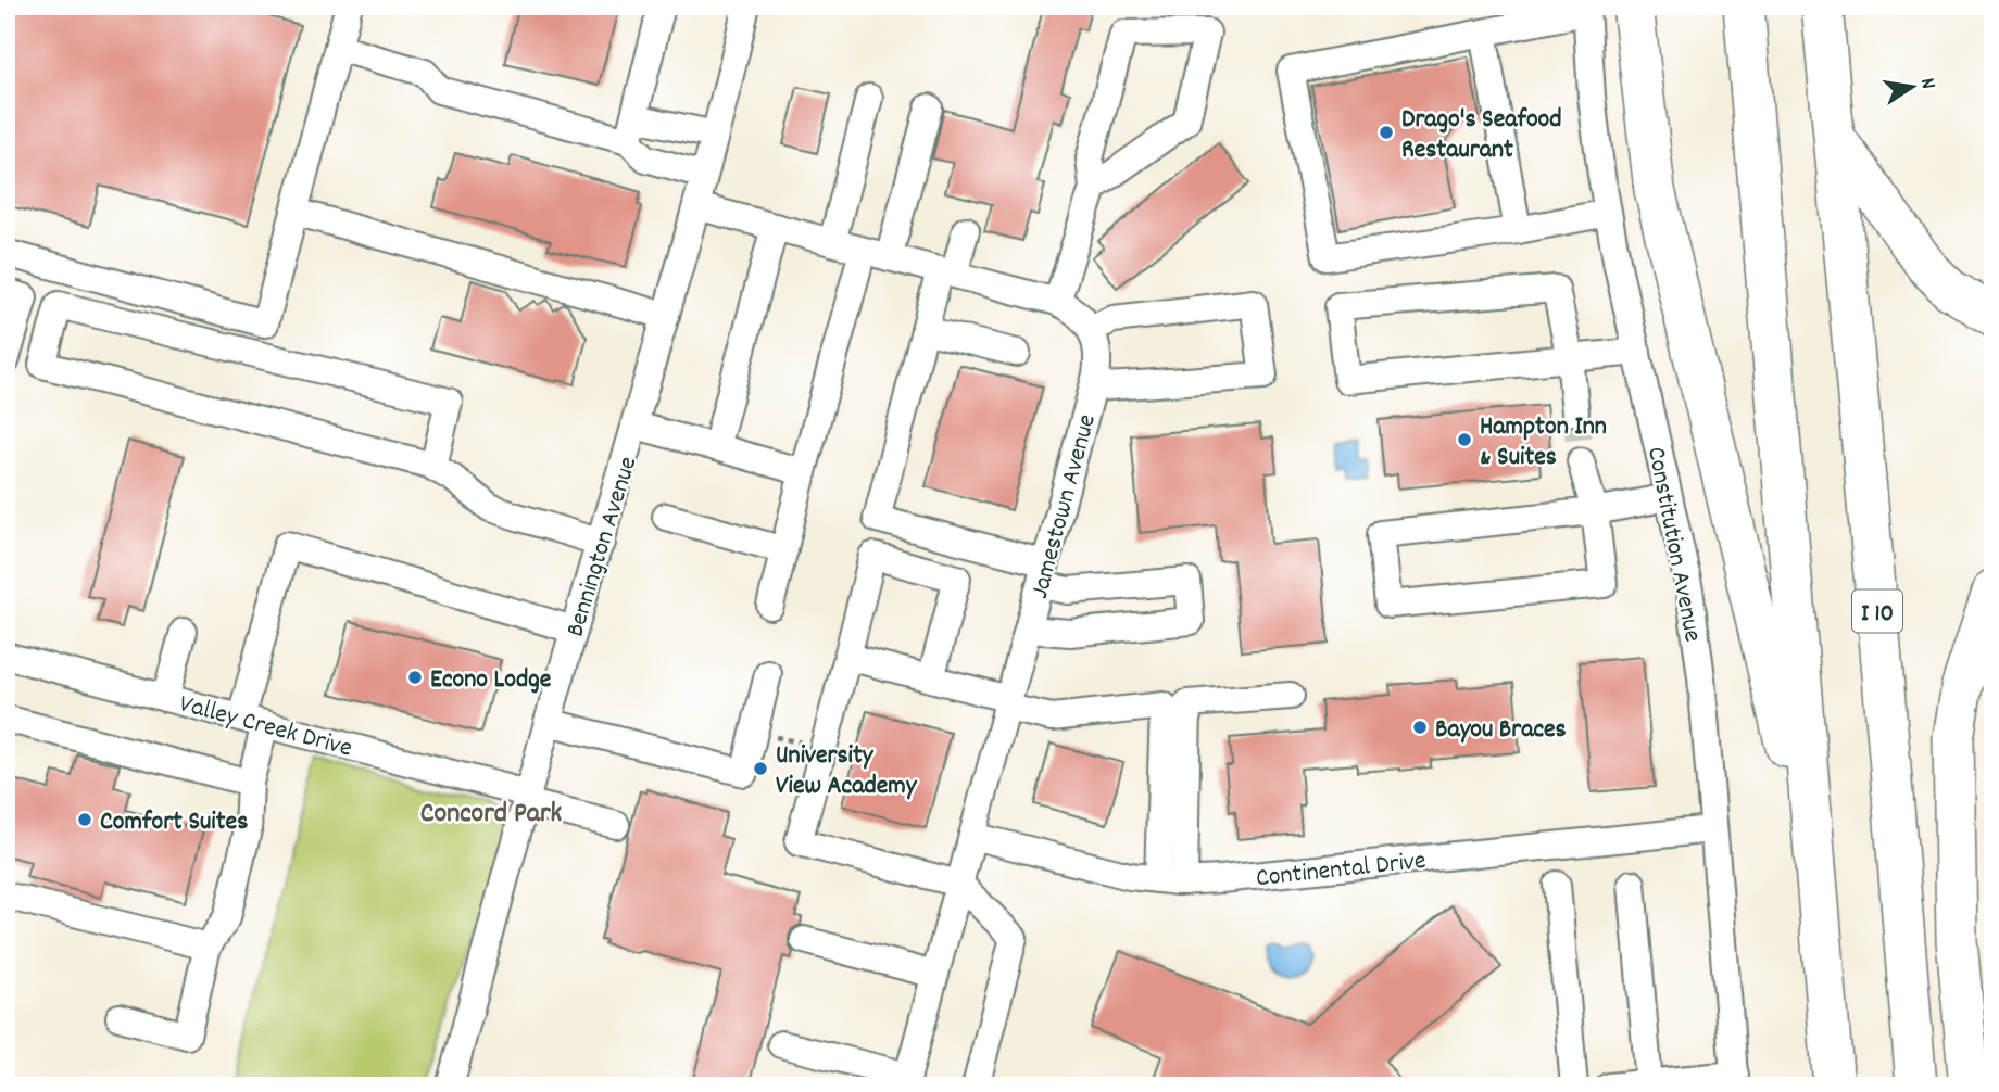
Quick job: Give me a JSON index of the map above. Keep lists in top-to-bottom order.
{
  "streets": {
    "highway": ["I 10"],
    "street": [
      "Jamestown Avenue",
      "Constitution Avenue",
      "Bennington Avenue",
      "Valley Creek Drive",
      "Continental Drive"
    ]
  },
  "crossings": [
    ["Jamestown Avenue", "Continental Drive"],
    ["Constitution Avenue", "Continental Drive"],
    ["Bennington Avenue", "Valley Creek Drive"]
  ],
  "districts": ["Concord Park"],
  "places": [
    "Drago's Seafood Restaurant",
    "Hampton Inn & Suites",
    "Econo Lodge",
    "Bayou Braces",
    "University View Academy",
    "Comfort Suites"
  ],
  "north": "right"
}
